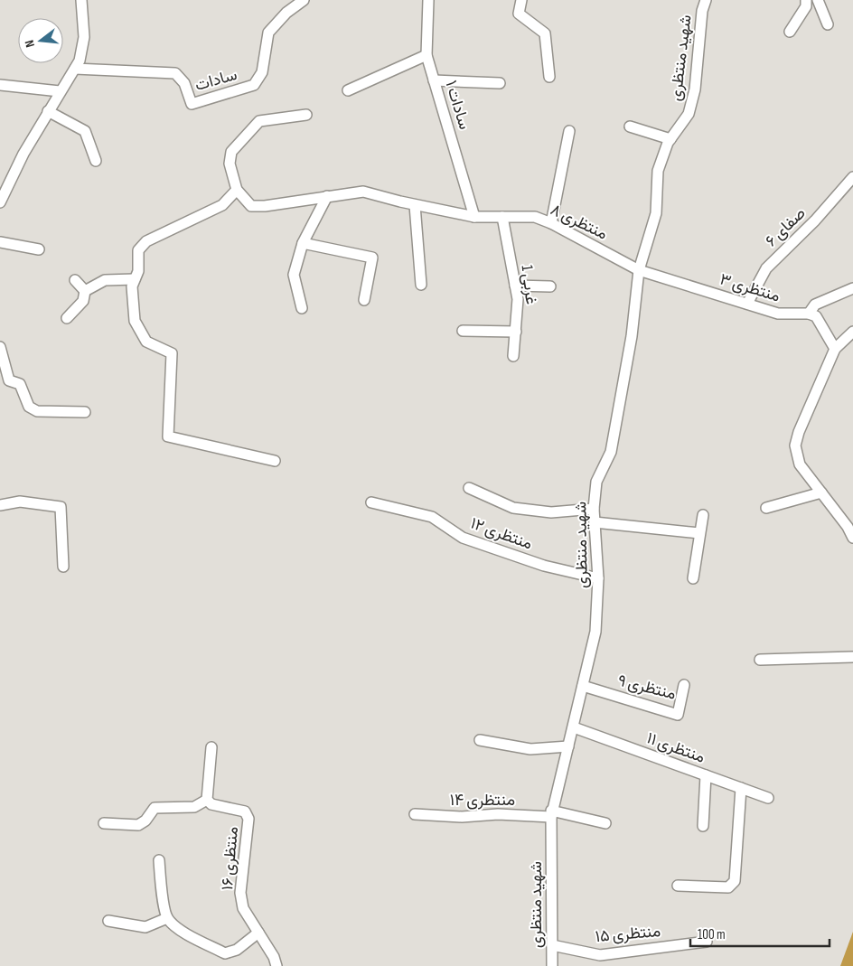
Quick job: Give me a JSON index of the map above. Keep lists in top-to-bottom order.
{
  "streets": {
    "street": [
      "شهید منتظری",
      "سادات",
      "سادات ۱",
      "منتظری ۸",
      "صفای ۶",
      "غربی 1",
      "منتظری ۳",
      "منتظری ۱۲",
      "منتظری ۹",
      "منتظری ۱۱",
      "منتظری ۱۴",
      "منتظری ۱۶",
      "منتظری ۱۵"
    ]
  },
  "crossings": [
    ["شهید منتظری", "منتظری ۸"],
    ["شهید منتظری", "منتظری ۳"],
    ["شهید منتظری", "منتظری ۱۲"],
    ["شهید منتظری", "منتظری ۹"],
    ["شهید منتظری", "منتظری ۱۱"],
    ["شهید منتظری", "منتظری ۱۴"],
    ["شهید منتظری", "منتظری ۱۵"],
    ["سادات ۱", "منتظری ۸"],
    ["منتظری ۸", "غربی 1"],
    ["منتظری ۸", "منتظری ۳"],
    ["صفای ۶", "منتظری ۳"]
  ],
  "scale_bar": "100 m",
  "north": "left"
}
